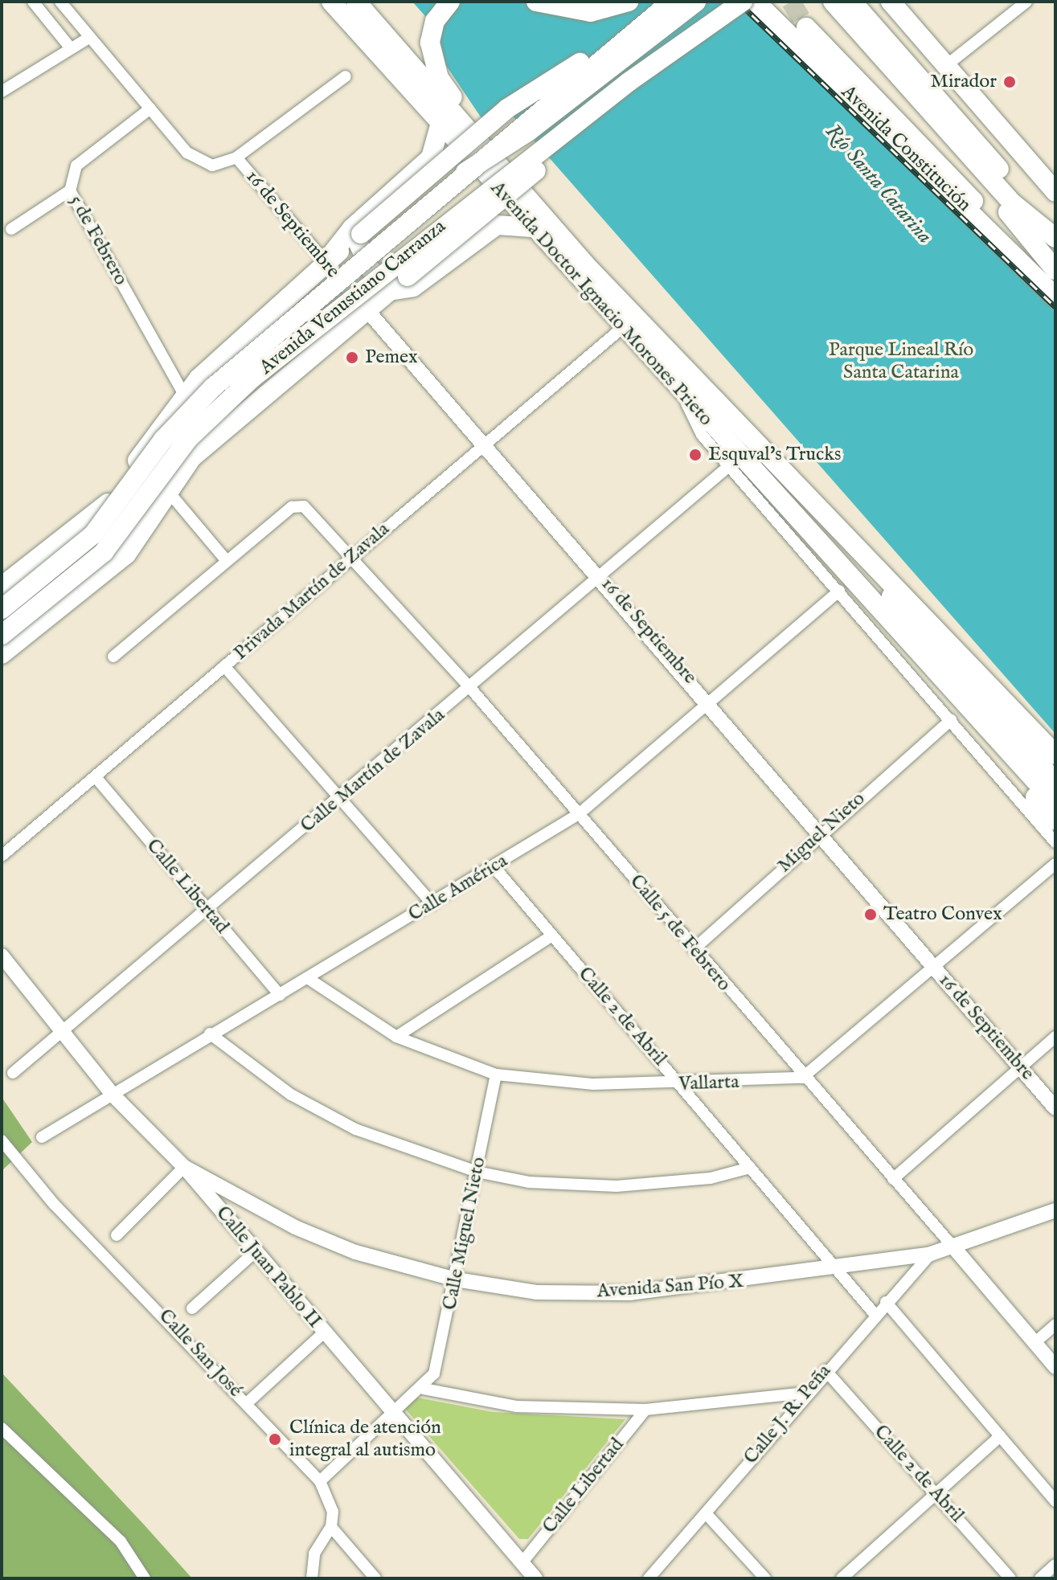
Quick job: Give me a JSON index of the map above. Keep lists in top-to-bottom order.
{
  "streets": {
    "main road": ["Avenida Constitución", "Avenida Venustiano Carranza", "Avenida Doctor Ignacio Morones Prieto"],
    "street": [
      "16 de Septiembre",
      "5 de Febrero",
      "Privada Martín de Zavala",
      "Calle Martín de Zavala",
      "Miguel Nieto",
      "Calle Libertad",
      "Calle América",
      "Calle 5 de Febrero",
      "Calle 2 de Abril",
      "Vallarta",
      "Calle Miguel Nieto",
      "Calle Juan Pablo II",
      "Avenida San Pío X",
      "Calle San José",
      "Calle J. R. Peña"
    ]
  },
  "crossings": [
    ["16 de Septiembre", "Privada Martín de Zavala"],
    ["16 de Septiembre", "Calle Martín de Zavala"],
    ["16 de Septiembre", "Miguel Nieto"],
    ["16 de Septiembre", "Calle América"],
    ["Avenida Doctor Ignacio Morones Prieto", "Privada Martín de Zavala"],
    ["Privada Martín de Zavala", "Calle Libertad"],
    ["Privada Martín de Zavala", "Calle 5 de Febrero"],
    ["Calle Martín de Zavala", "Calle Libertad"],
    ["Calle Martín de Zavala", "Calle 5 de Febrero"],
    ["Calle Martín de Zavala", "Calle Juan Pablo II"],
    ["Miguel Nieto", "Calle 5 de Febrero"],
    ["Calle Libertad", "Calle América"],
    ["Calle Libertad", "Calle Juan Pablo II"],
    ["Calle América", "Calle 5 de Febrero"],
    ["Calle América", "Calle 2 de Abril"],
    ["Calle América", "Vallarta"],
    ["Calle América", "Calle Juan Pablo II"],
    ["Calle 5 de Febrero", "Vallarta"],
    ["Calle 5 de Febrero", "Avenida San Pío X"],
    ["Calle 2 de Abril", "Vallarta"],
    ["Calle 2 de Abril", "Avenida San Pío X"],
    ["Calle 2 de Abril", "Calle J. R. Peña"],
    ["Vallarta", "Calle Miguel Nieto"],
    ["Calle Miguel Nieto", "Avenida San Pío X"],
    ["Calle Juan Pablo II", "Avenida San Pío X"],
    ["Avenida San Pío X", "Calle J. R. Peña"]
  ],
  "water": ["Río Santa Catarina"],
  "parks": ["Parque Lineal Río Santa Catarina"],
  "places": [
    "Mirador",
    "Pemex",
    "Esquval's Trucks",
    "Teatro Convex",
    "Clínica de atención integral al autismo"
  ]
}
